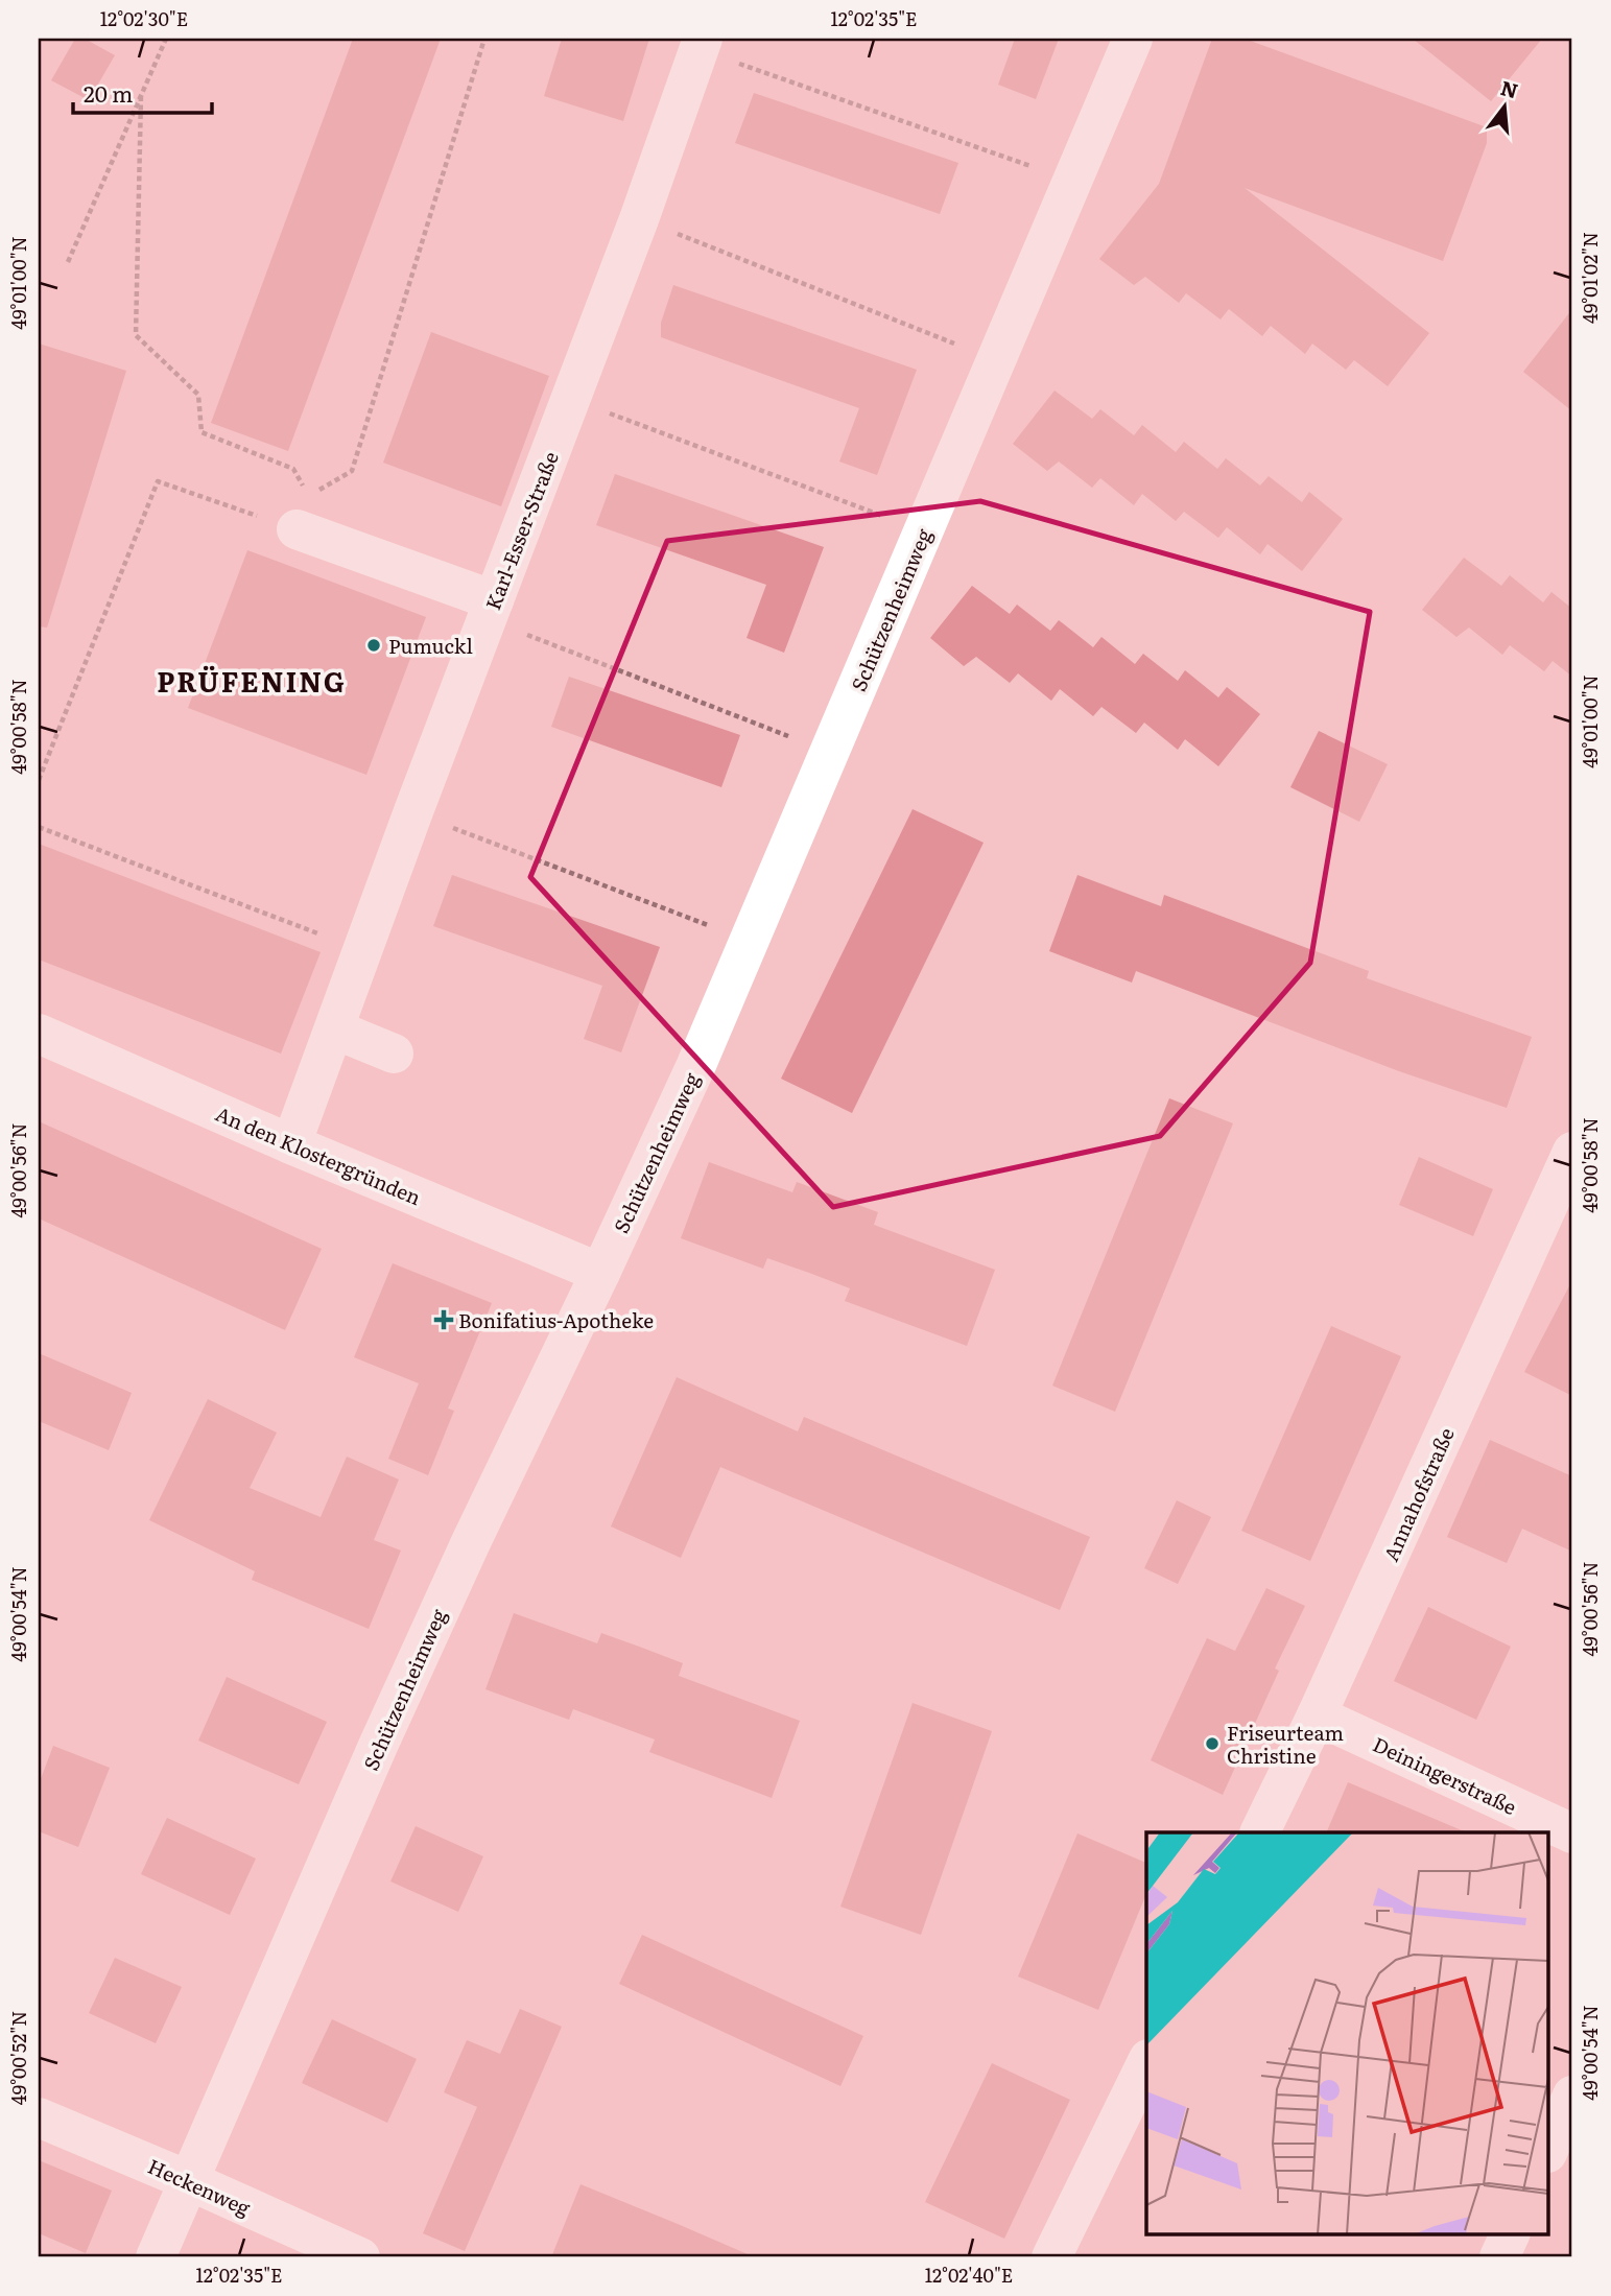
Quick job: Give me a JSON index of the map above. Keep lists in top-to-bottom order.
{
  "streets": {
    "street": [
      "Karl-Esser-Straße",
      "Schützenheimweg",
      "An den Klostergründen",
      "Annahofstraße",
      "Deiningerstraße",
      "Heckenweg"
    ]
  },
  "crossings": [
    ["Karl-Esser-Straße", "An den Klostergründen"],
    ["Schützenheimweg", "An den Klostergründen"],
    ["Schützenheimweg", "Heckenweg"],
    ["Annahofstraße", "Deiningerstraße"]
  ],
  "districts": ["PRÜFENING"],
  "places": {
    "other": ["Pumuckl", "Friseurteam Christine"],
    "health": ["Bonifatius-Apotheke"]
  },
  "scale_bar": "20 m",
  "north": "top",
  "coordinates": [
    "12°02'30\"E",
    "12°02'35\"E",
    "49°01'02\"N",
    "49°01'00\"N",
    "49°00'58\"N",
    "49°00'56\"N",
    "49°00'54\"N",
    "49°00'52\"N",
    "12°02'40\"E"
  ]
}
